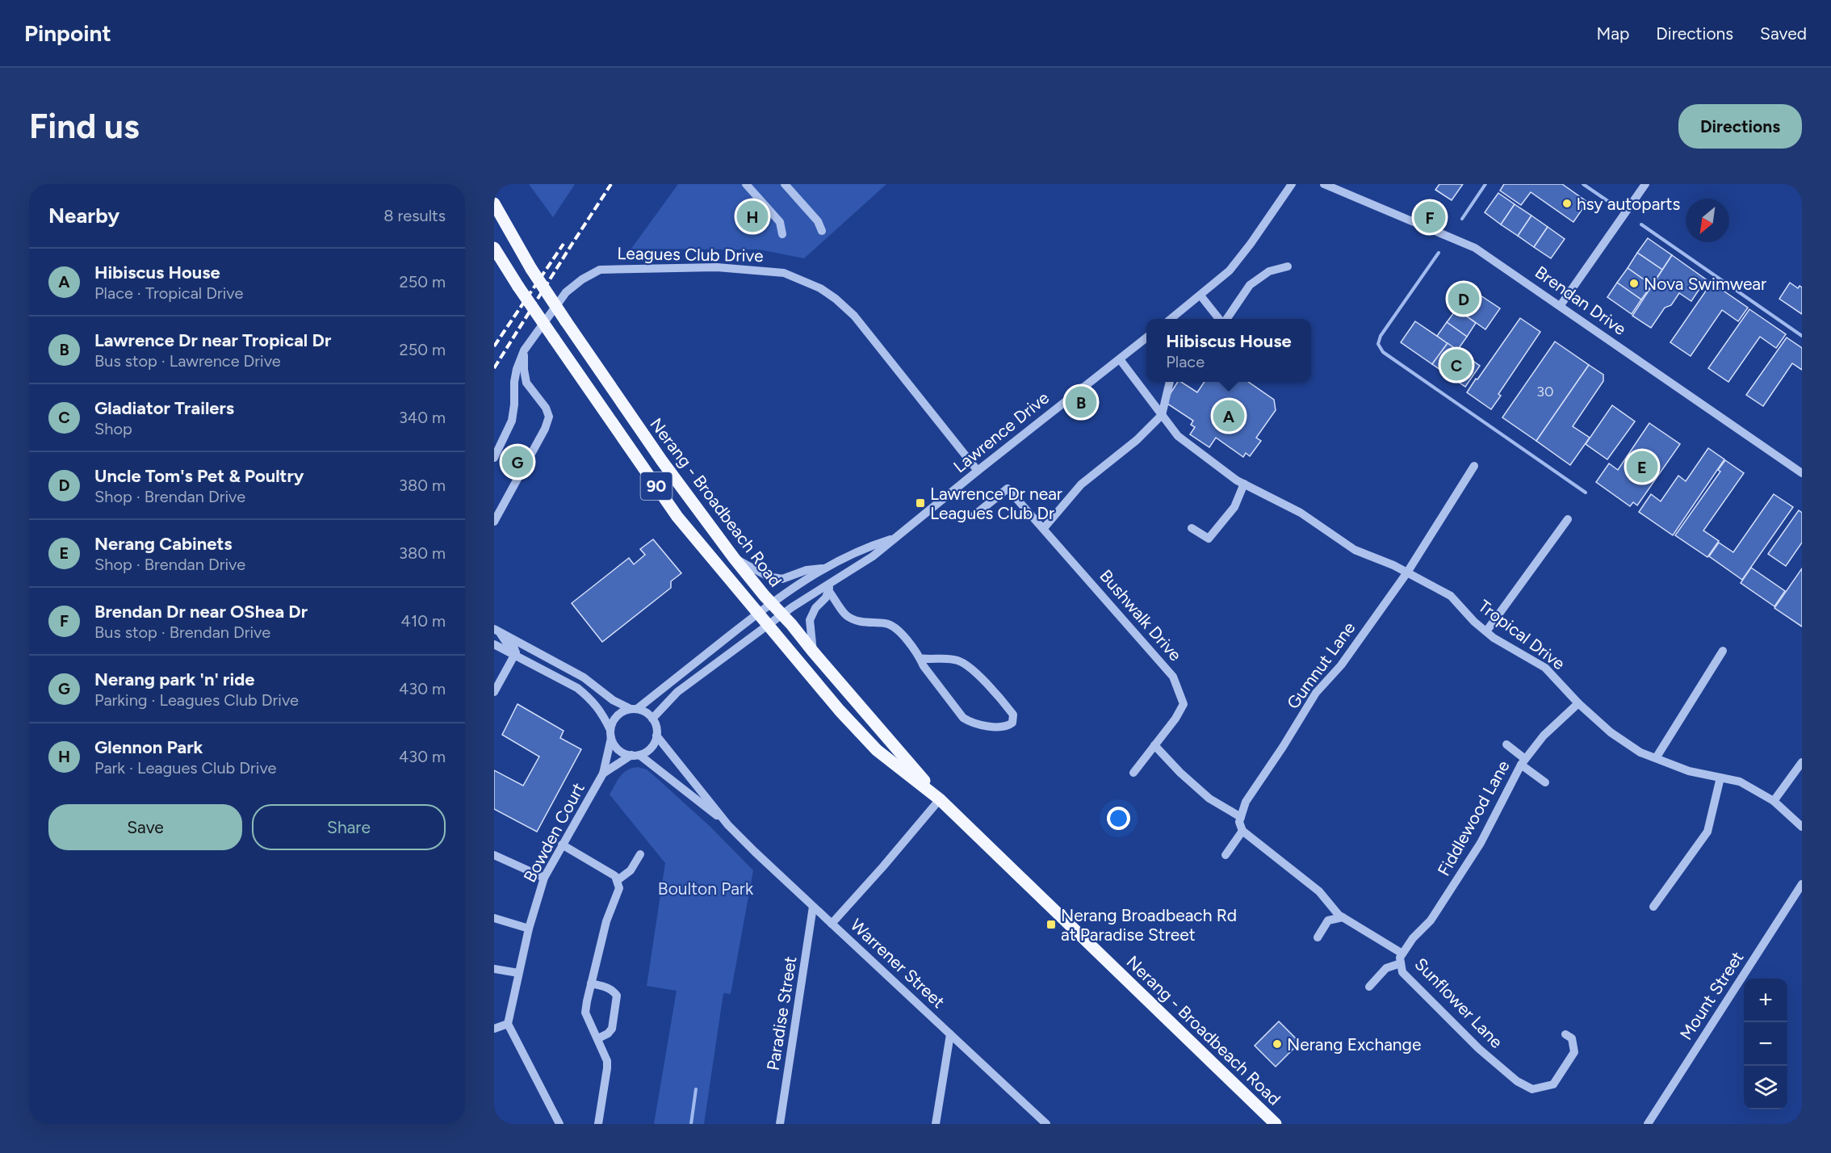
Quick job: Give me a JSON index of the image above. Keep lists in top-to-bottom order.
{
  "streets": {
    "main road": ["90", "Nerang - Broadbeach Road"],
    "street": [
      "Leagues Club Drive",
      "Brendan Drive",
      "Lawrence Drive",
      "Bushwalk Drive",
      "Tropical Drive",
      "Gumnut Lane",
      "Fiddlewood Lane",
      "Bowden Court",
      "Warrener Street",
      "Mount Street",
      "Sunflower Lane",
      "Paradise Street"
    ]
  },
  "crossings": [
    ["Leagues Club Drive", "Lawrence Drive"],
    ["Lawrence Drive", "Nerang - Broadbeach Road"],
    ["Lawrence Drive", "Tropical Drive"],
    ["Tropical Drive", "Gumnut Lane"],
    ["Tropical Drive", "Fiddlewood Lane"],
    ["Gumnut Lane", "Sunflower Lane"],
    ["Fiddlewood Lane", "Sunflower Lane"],
    ["Bowden Court", "Warrener Street"],
    ["Warrener Street", "Paradise Street"]
  ],
  "parks": ["Boulton Park"],
  "places": {
    "other": ["hsy autoparts", "Nova Swimwear", "Nerang Exchange"],
    "transit": ["Lawrence Dr near Leagues Club Dr", "Nerang Broadbeach Rd at Paradise Street"]
  },
  "house_numbers": ["30"],
  "north": "bottom left",
  "page": {
    "header": "Pinpoint",
    "nav": ["Map", "Directions", "Saved"],
    "buttons": [
      "Directions",
      ["Save", "Share"]
    ],
    "title": "Find us",
    "heading": ["Nearby", "8 results"],
    "pins": [
      "H",
      "F",
      "D",
      "C",
      "B",
      "A",
      "G",
      "E"
    ],
    "list": [
      {
        "mark": "A",
        "name": "Hibiscus House",
        "note": "Place · Tropical Drive",
        "value": "250 m"
      },
      {
        "mark": "B",
        "name": "Lawrence Dr near Tropical Dr",
        "note": "Bus stop · Lawrence Drive",
        "value": "250 m"
      },
      {
        "mark": "C",
        "name": "Gladiator Trailers",
        "note": "Shop",
        "value": "340 m"
      },
      {
        "mark": "D",
        "name": "Uncle Tom's Pet & Poultry",
        "note": "Shop · Brendan Drive",
        "value": "380 m"
      },
      {
        "mark": "E",
        "name": "Nerang Cabinets",
        "note": "Shop · Brendan Drive",
        "value": "380 m"
      },
      {
        "mark": "F",
        "name": "Brendan Dr near OShea Dr",
        "note": "Bus stop · Brendan Drive",
        "value": "410 m"
      },
      {
        "mark": "G",
        "name": "Nerang park 'n' ride",
        "note": "Parking · Leagues Club Drive",
        "value": "430 m"
      },
      {
        "mark": "H",
        "name": "Glennon Park",
        "note": "Park · Leagues Club Drive",
        "value": "430 m"
      }
    ],
    "popup": ["Hibiscus House", "Place"],
    "map_buttons": ["+", "−"]
  }
}
